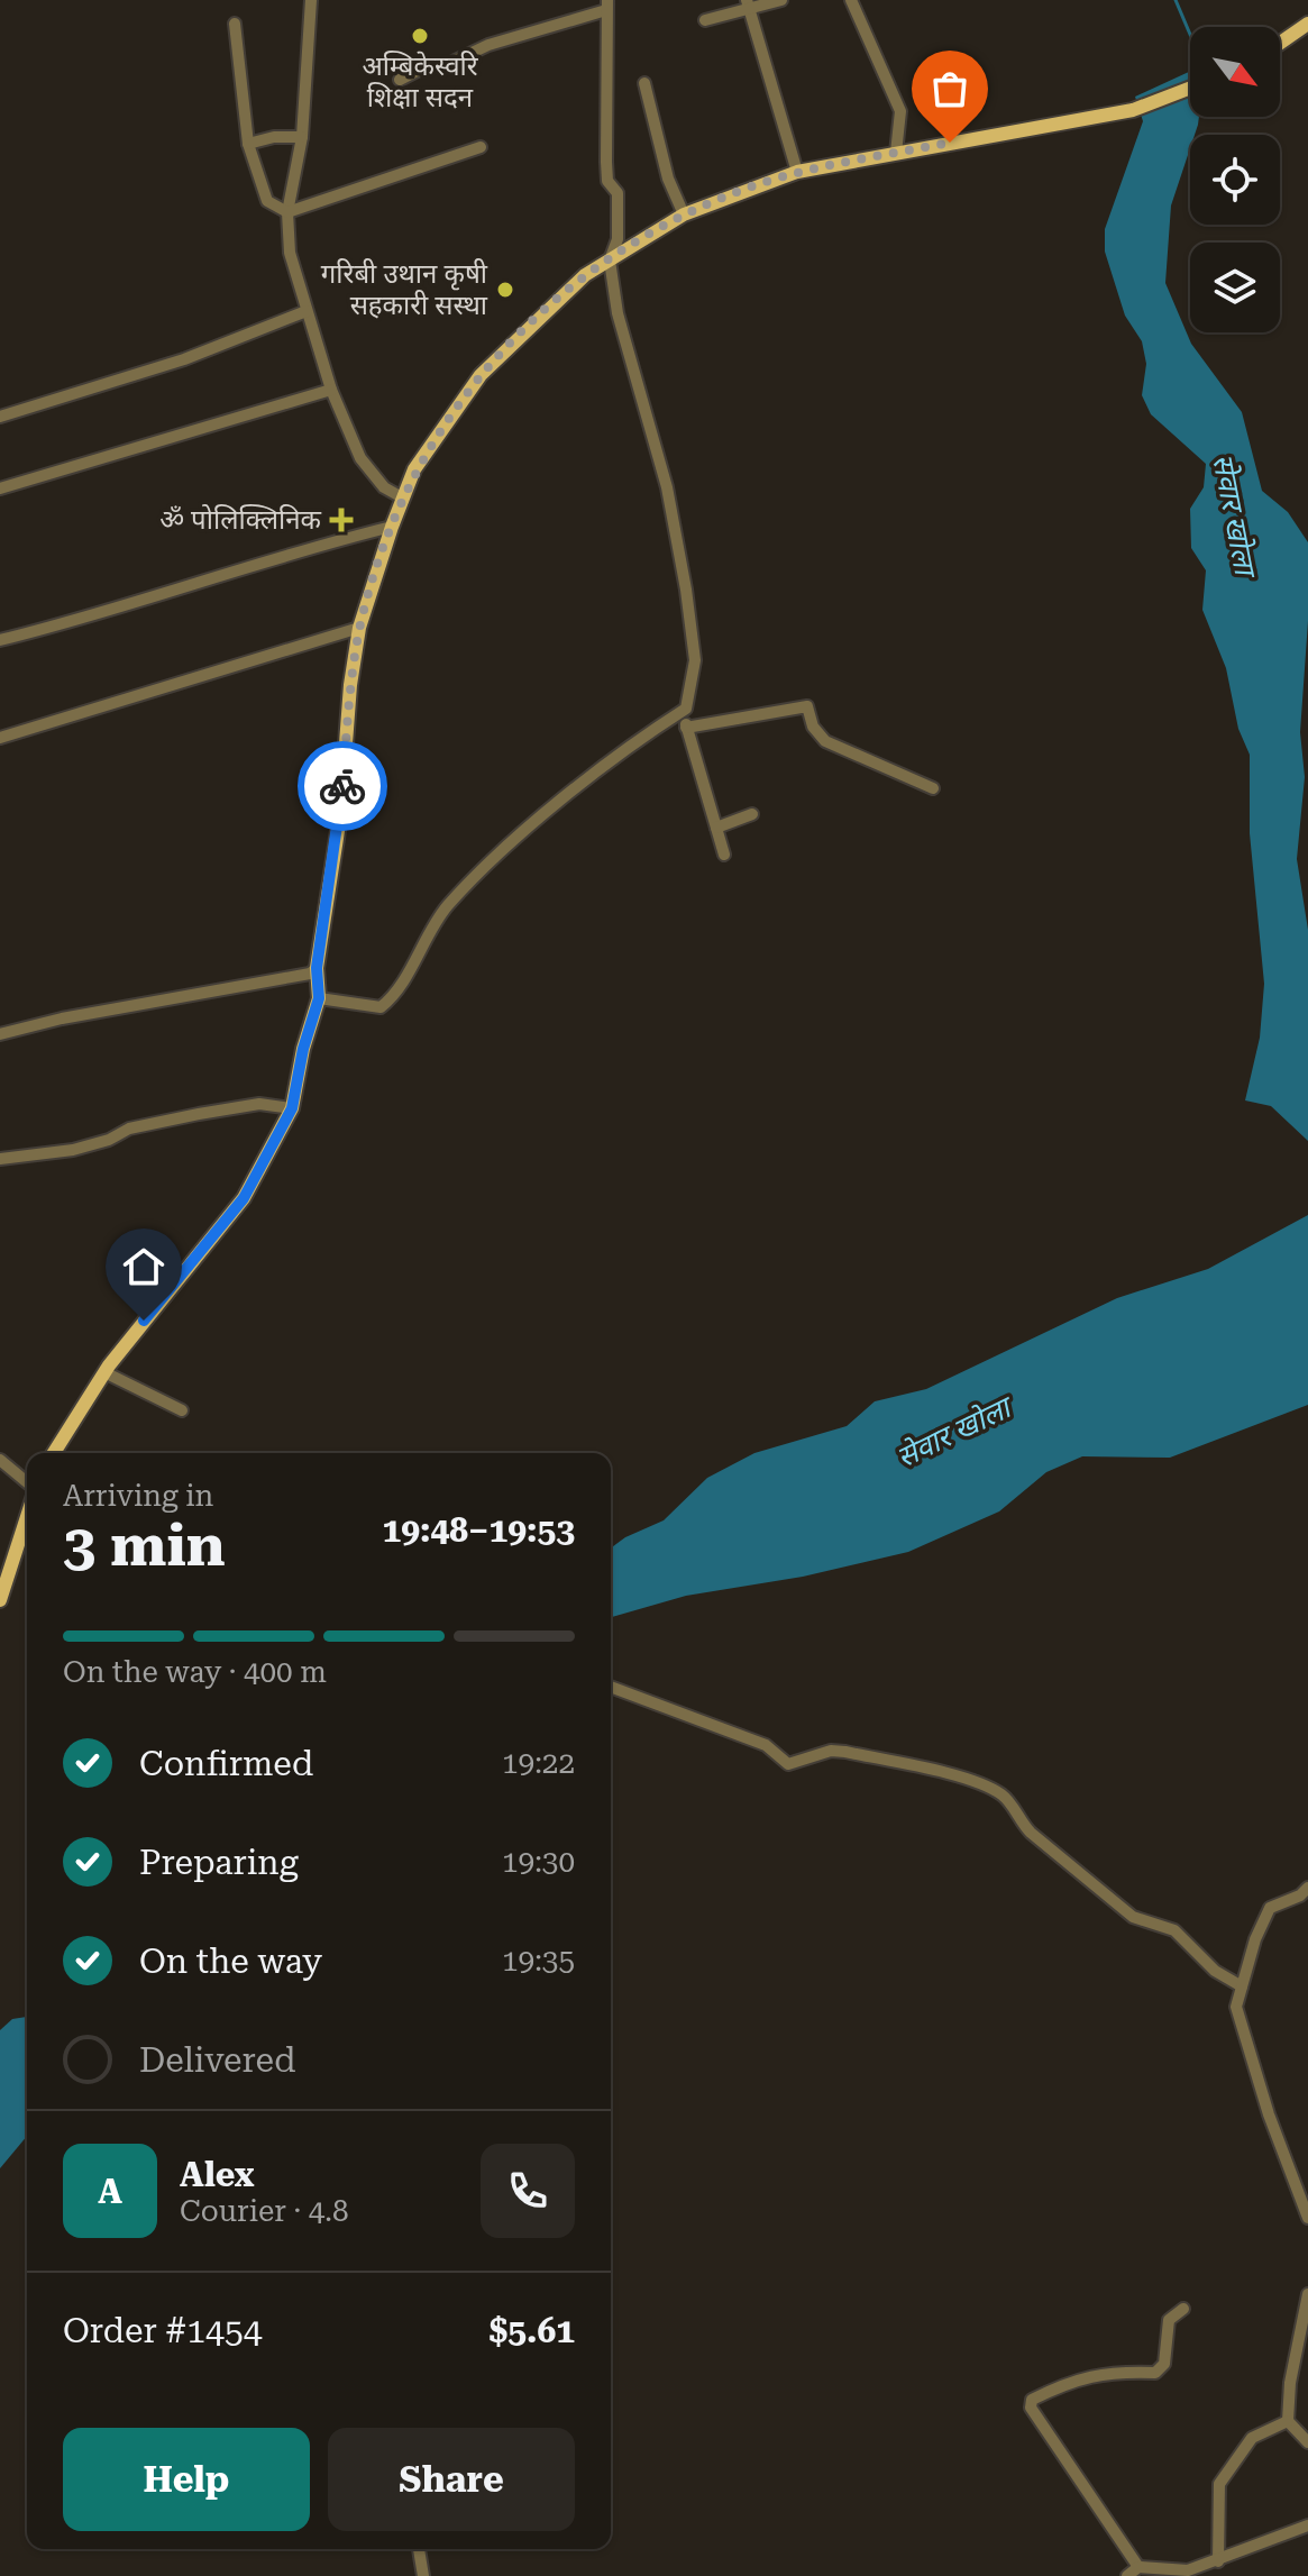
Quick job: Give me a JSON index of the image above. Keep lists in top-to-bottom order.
{
  "water": ["सेवार खोला"],
  "places": {
    "other": ["अम्बिकेस्वरि शिक्षा सदन", "गरिबी उथान कृषी सहकारी सस्था"],
    "health": ["ॐ पोलिक्लिनिक"]
  },
  "north": "bottom right",
  "page": {
    "heading": ["3 min", "Arriving in", "19:48–19:53"],
    "panel": [
      "Alex",
      "Courier · 4.8",
      "Order #1454",
      "$5.61"
    ],
    "bar": "On the way · 400 m",
    "list": [
      ["Confirmed", "19:22"],
      ["Preparing", "19:30"],
      ["On the way", "19:35"],
      "Delivered"
    ],
    "round": "A",
    "buttons": ["Help", "Share"]
  }
}
